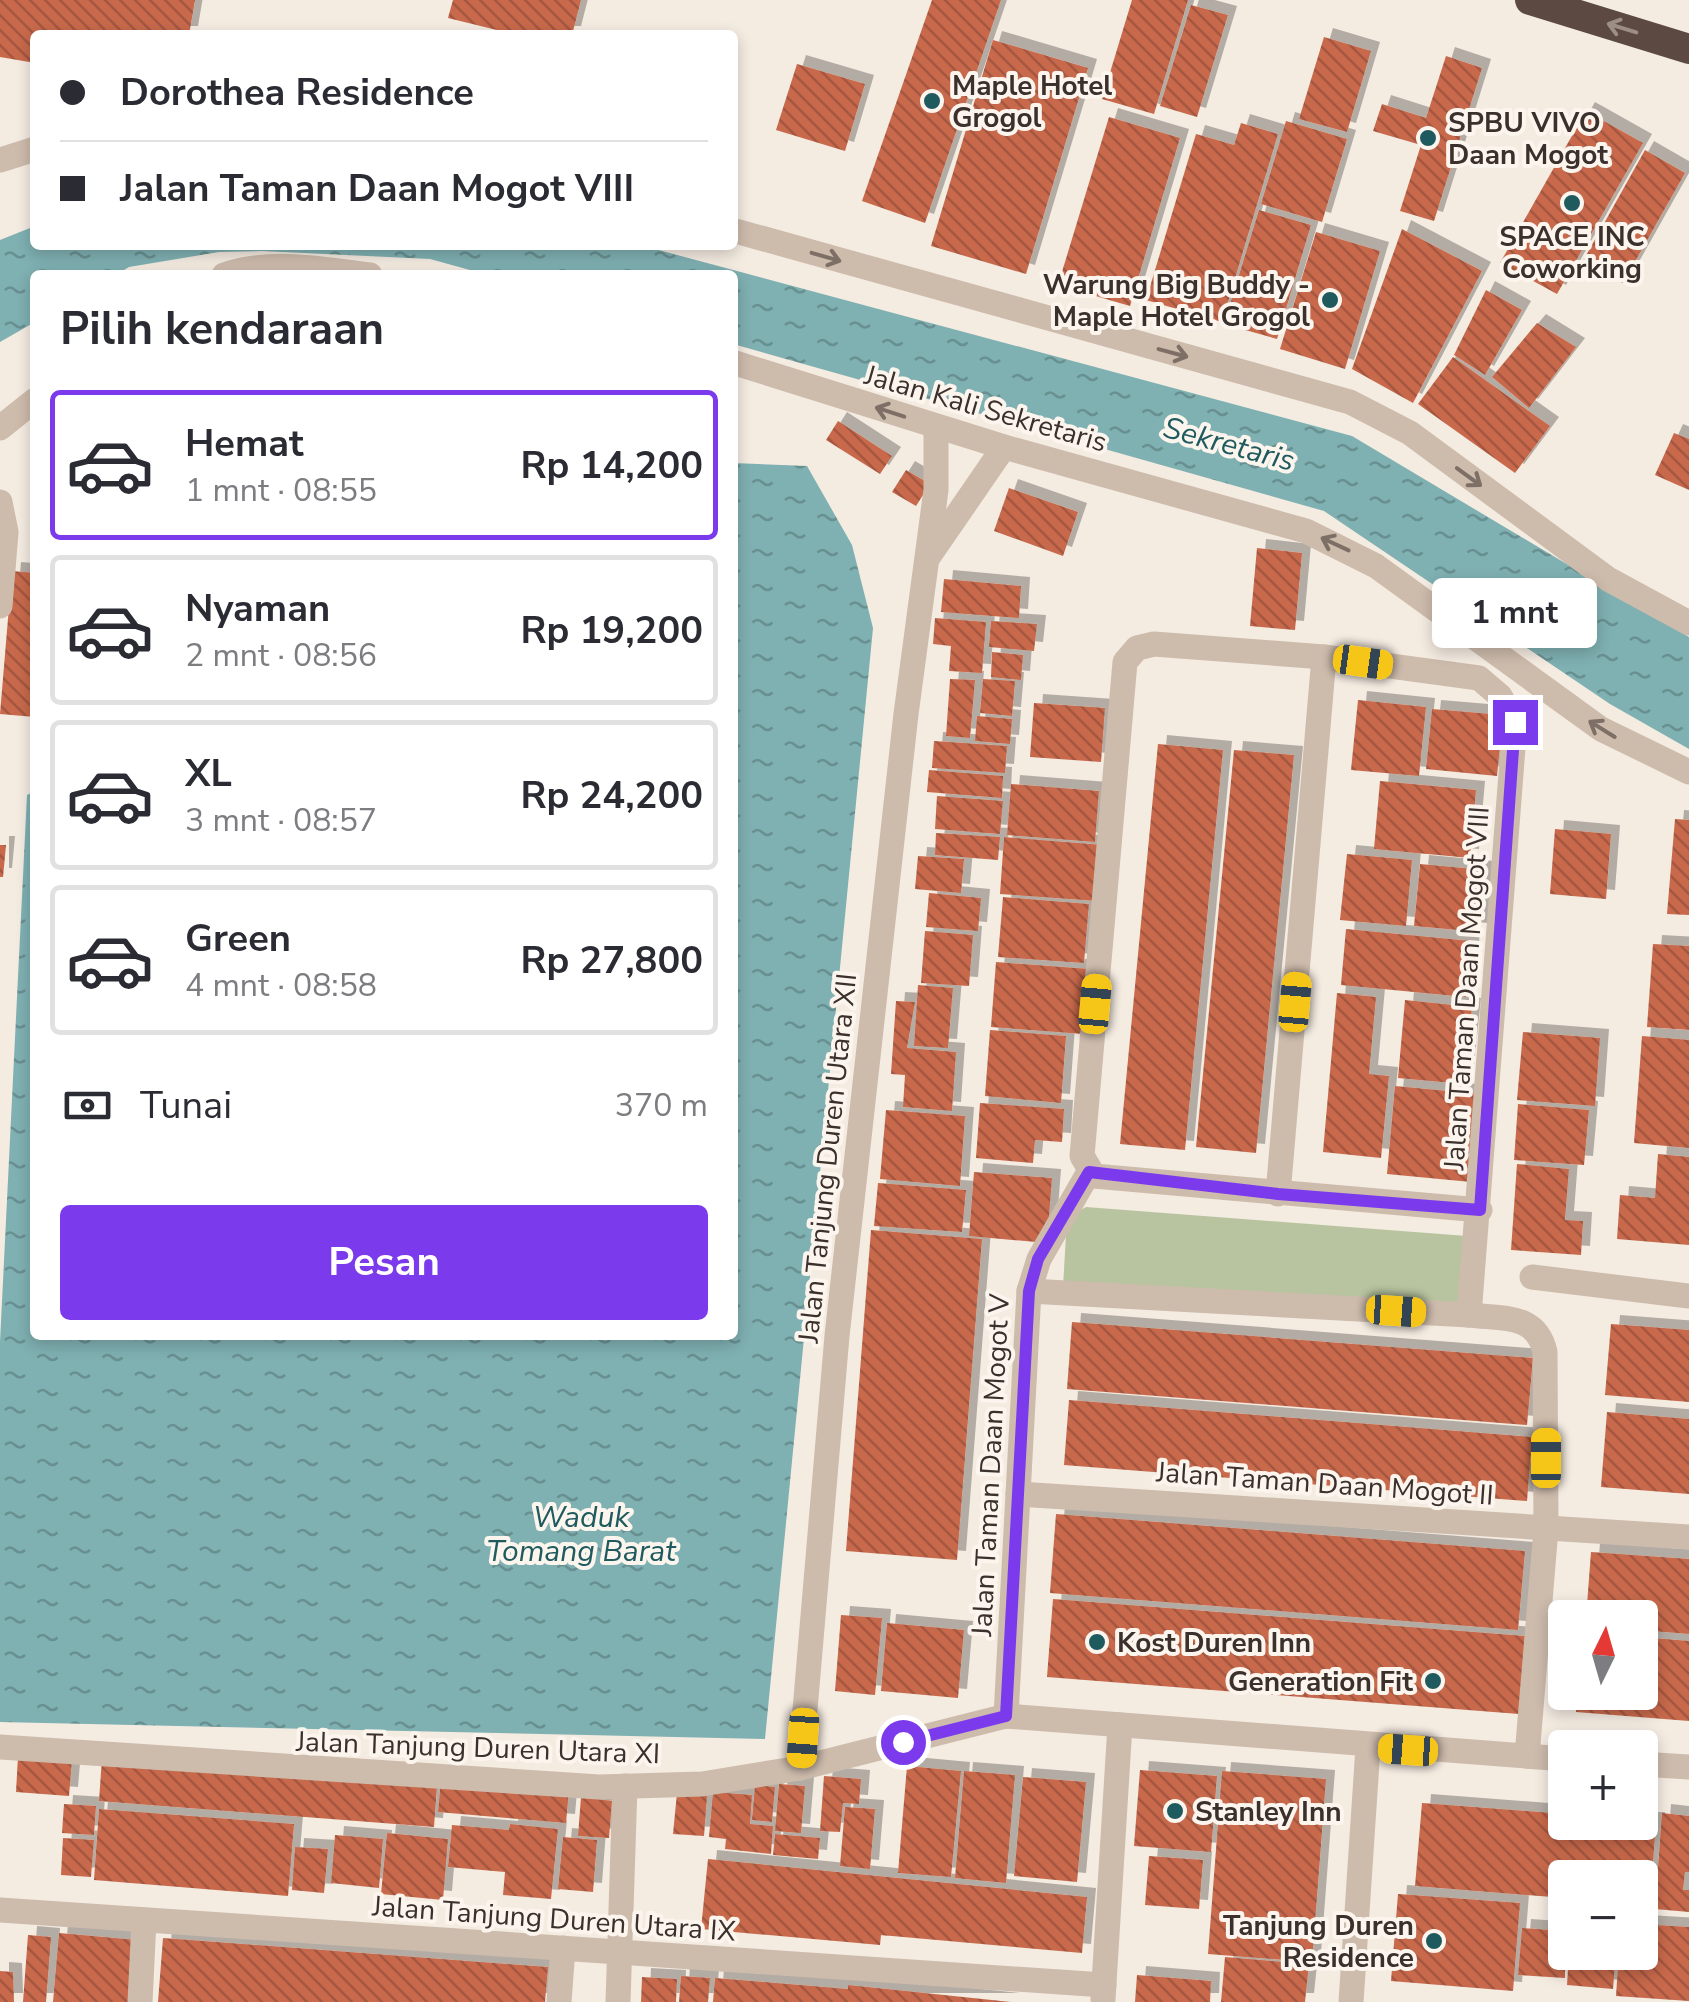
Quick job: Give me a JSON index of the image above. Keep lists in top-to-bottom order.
{
  "streets": {
    "street": [
      "Jalan Kali Sekretaris",
      "Jalan Taman Daan Mogot VIII",
      "Jalan Tanjung Duren Utara XII",
      "Jalan Taman Daan Mogot V",
      "Jalan Taman Daan Mogot II",
      "Jalan Tanjung Duren Utara XI",
      "Jalan Tanjung Duren Utara IX"
    ]
  },
  "crossings": [
    ["Jalan Kali Sekretaris", "Jalan Tanjung Duren Utara XII"],
    ["Jalan Tanjung Duren Utara XII", "Jalan Tanjung Duren Utara XI"],
    ["Jalan Taman Daan Mogot V", "Jalan Taman Daan Mogot II"],
    ["Jalan Taman Daan Mogot V", "Jalan Tanjung Duren Utara XI"]
  ],
  "water": ["Sekretaris", "Waduk Tomang Barat"],
  "places": [
    "Maple Hotel Grogol",
    "SPBU VIVO Daan Mogot",
    "SPACE INC Coworking",
    "Warung Big Buddy - Maple Hotel Grogol",
    "Kost Duren Inn",
    "Generation Fit",
    "Stanley Inn",
    "Tanjung Duren Residence"
  ],
  "north": "top",
  "page": {
    "banner": ["Dorothea Residence", "Jalan Taman Daan Mogot VIII"],
    "heading": "Pilih kendaraan",
    "list": [
      {
        "name": "Hemat",
        "note": "1 mnt · 08:55",
        "value": "Rp 14,200"
      },
      {
        "name": "Nyaman",
        "note": "2 mnt · 08:56",
        "value": "Rp 19,200"
      },
      {
        "name": "XL",
        "note": "3 mnt · 08:57",
        "value": "Rp 24,200"
      },
      {
        "name": "Green",
        "note": "4 mnt · 08:58",
        "value": "Rp 27,800"
      }
    ],
    "bubble": "1 mnt",
    "pay": ["Tunai", "370 m"],
    "buttons": "Pesan",
    "map_buttons": ["+", "−"]
  }
}
